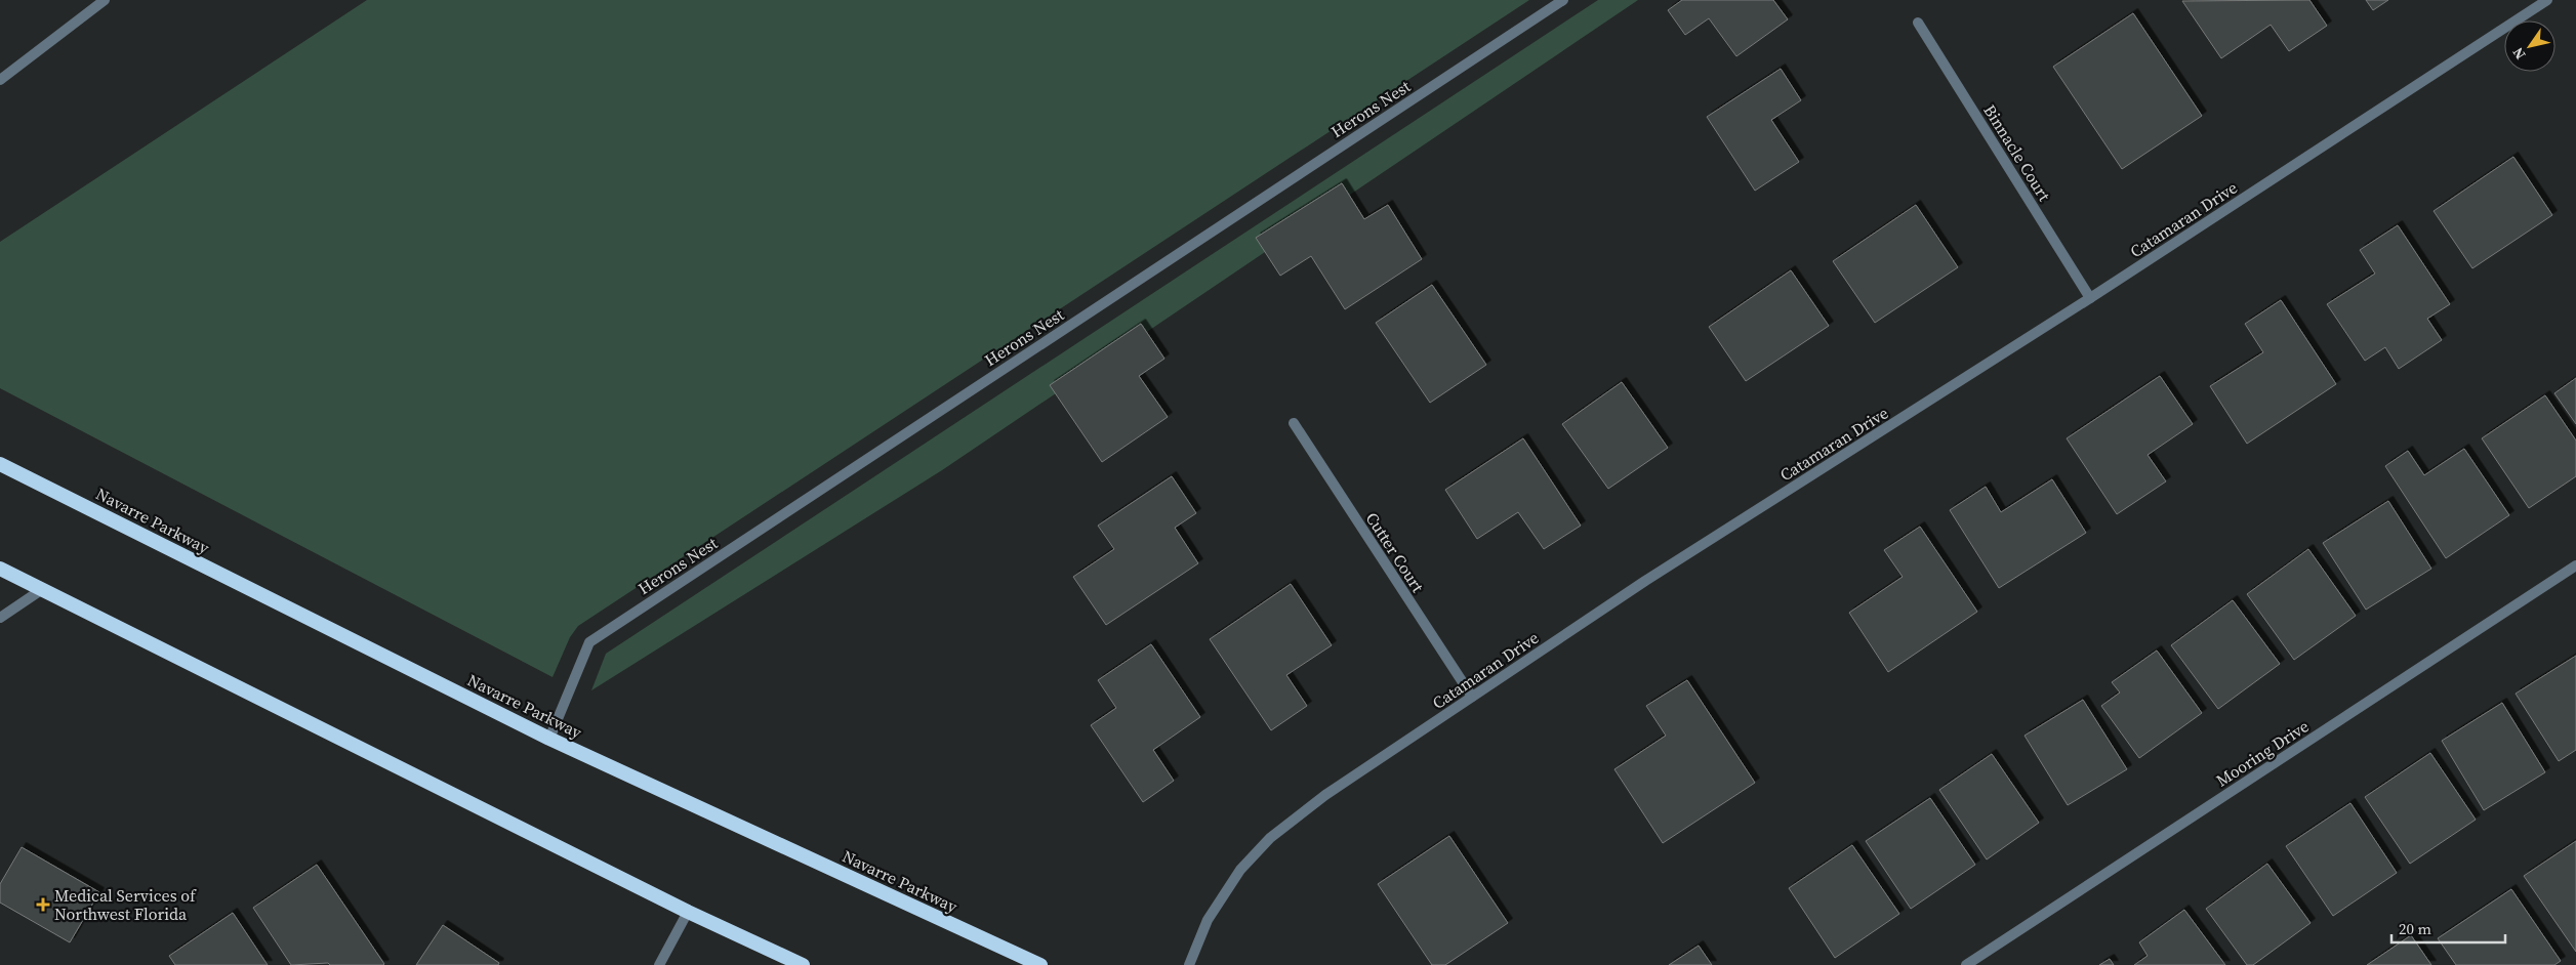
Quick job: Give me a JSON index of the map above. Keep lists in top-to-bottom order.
{
  "streets": {
    "highway": ["Navarre Parkway"],
    "street": [
      "Herons Nest",
      "Binnacle Court",
      "Catamaran Drive",
      "Cutter Court",
      "Mooring Drive"
    ]
  },
  "crossings": [
    ["Herons Nest", "Navarre Parkway"],
    ["Binnacle Court", "Catamaran Drive"],
    ["Catamaran Drive", "Cutter Court"]
  ],
  "places": {
    "health": ["Medical Services of Northwest Florida"]
  },
  "scale_bar": "20 m",
  "north": "bottom left"
}
